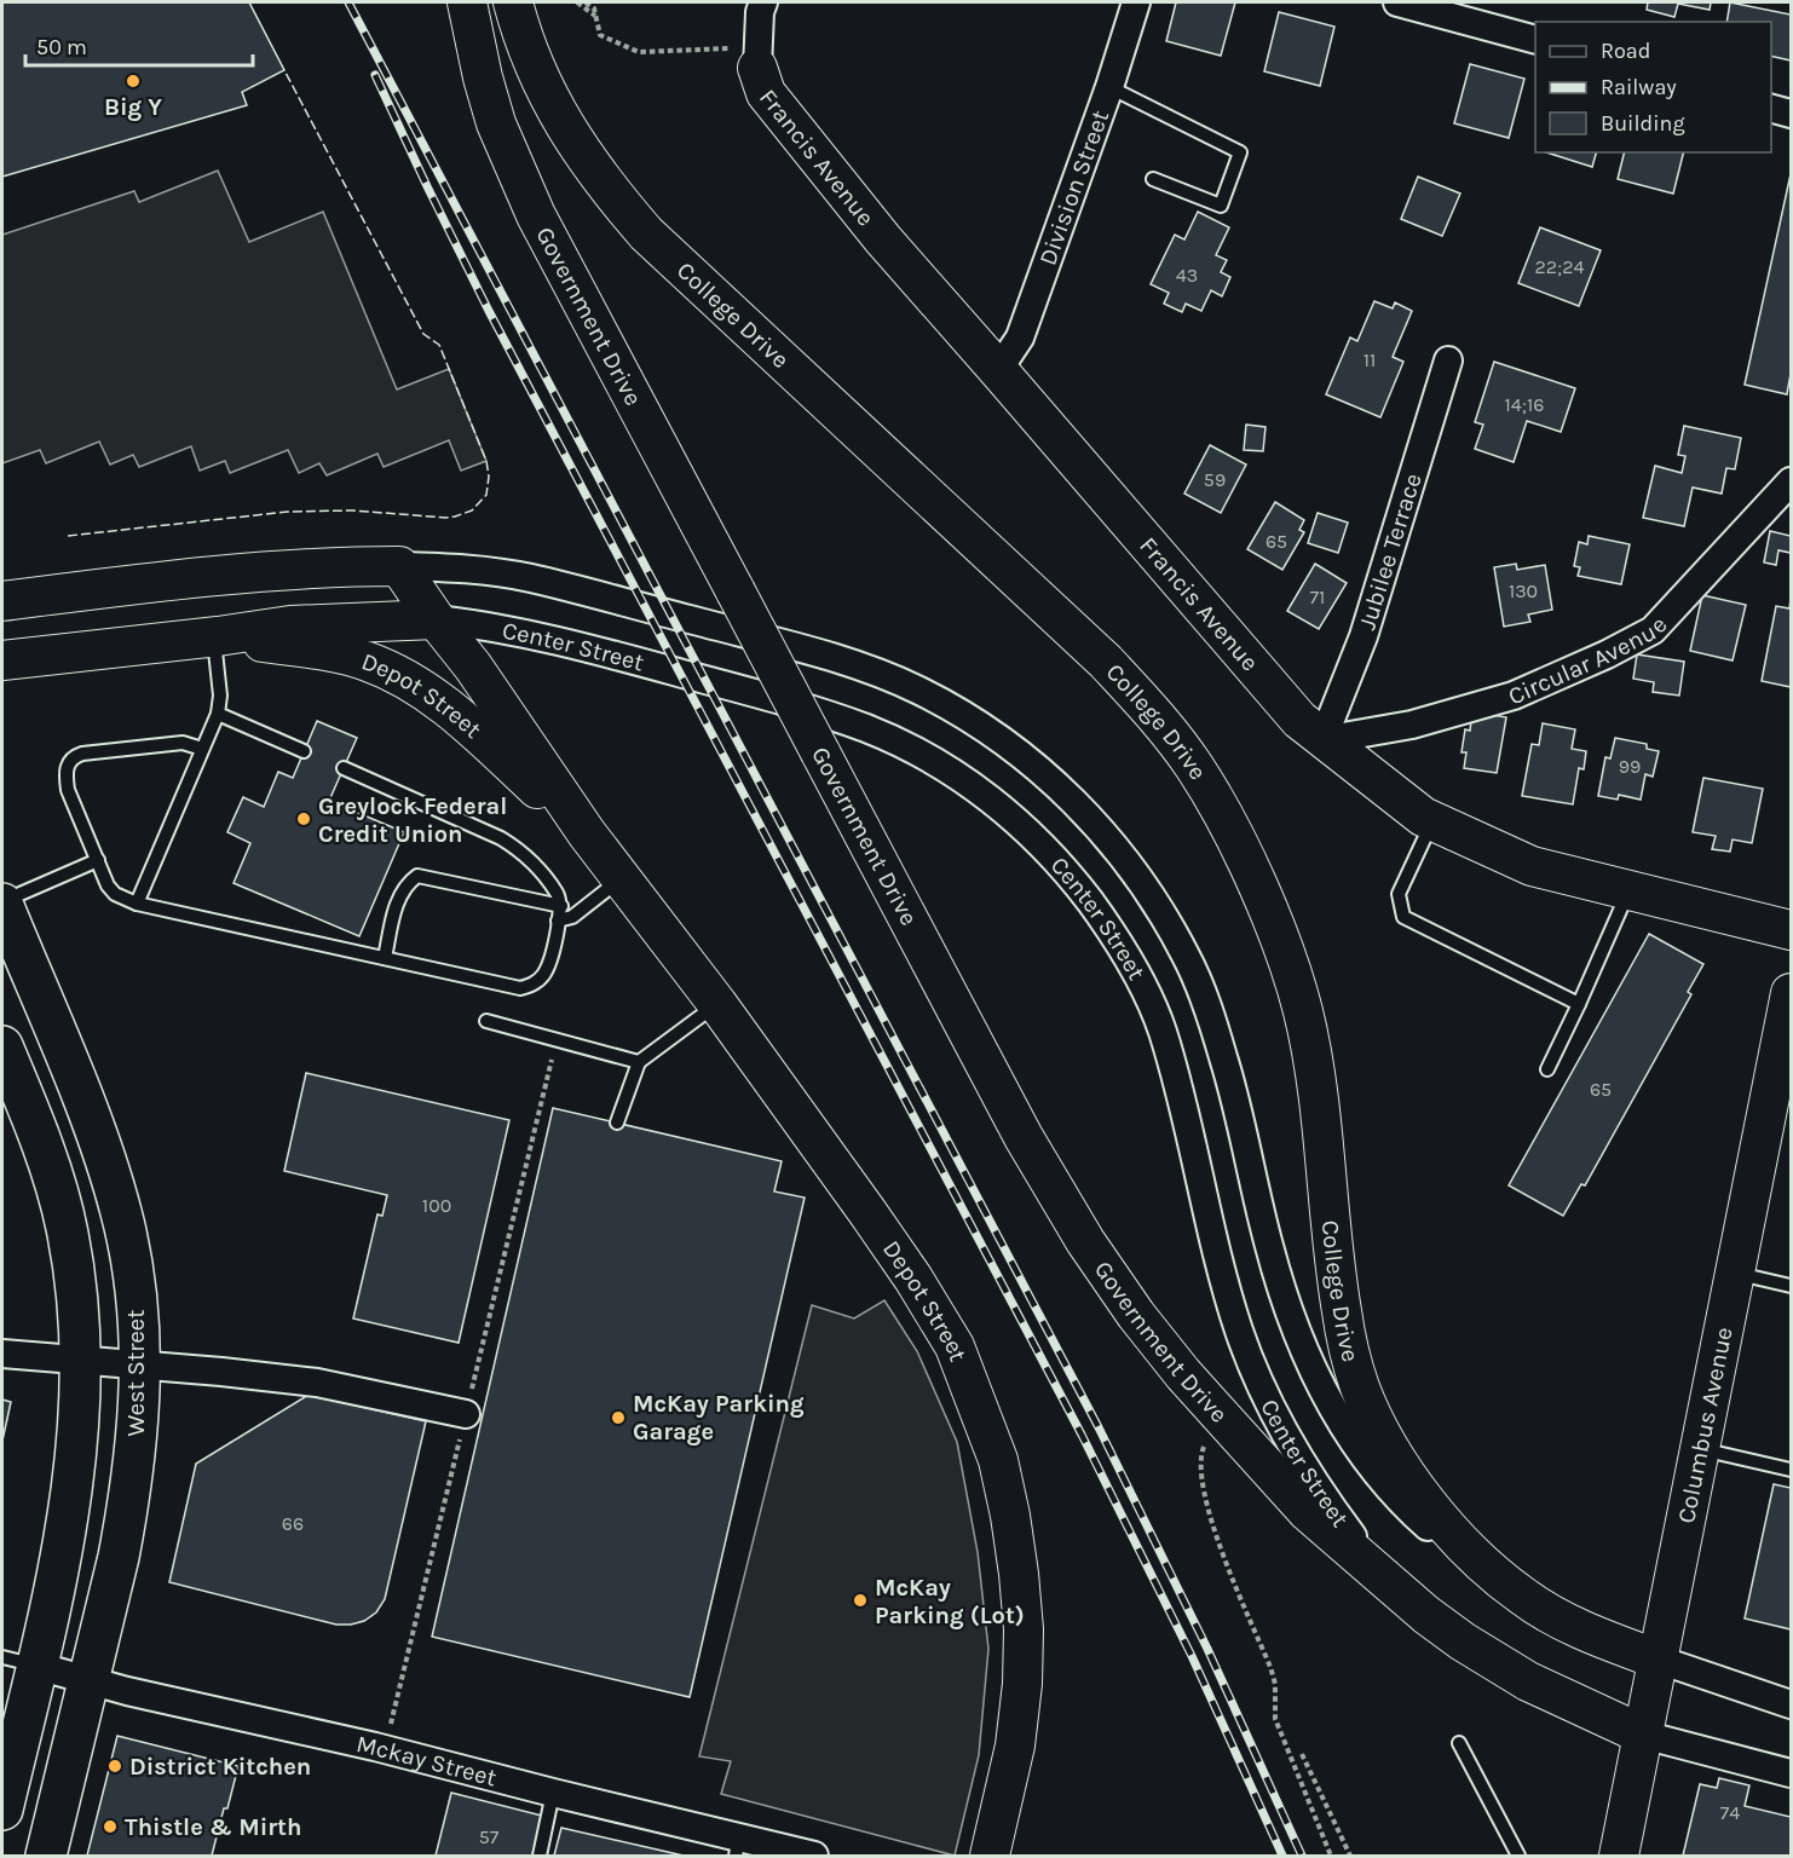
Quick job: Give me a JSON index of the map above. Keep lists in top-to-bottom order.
{
  "streets": {
    "highway": ["West Street"],
    "street": [
      "Francis Avenue",
      "Division Street",
      "College Drive",
      "Government Drive",
      "Jubilee Terrace",
      "Center Street",
      "Circular Avenue",
      "Depot Street",
      "Columbus Avenue",
      "Mckay Street"
    ]
  },
  "crossings": [
    ["Francis Avenue", "Division Street"],
    ["Francis Avenue", "Jubilee Terrace"],
    ["Francis Avenue", "Circular Avenue"],
    ["College Drive", "Center Street"],
    ["Government Drive", "Center Street"],
    ["Jubilee Terrace", "Circular Avenue"],
    ["Center Street", "Depot Street"],
    ["Center Street", "Columbus Avenue"],
    ["West Street", "Mckay Street"]
  ],
  "places": [
    "Big Y",
    "Greylock Federal Credit Union",
    "McKay Parking Garage",
    "McKay Parking (Lot)",
    "District Kitchen",
    "Thistle & Mirth"
  ],
  "house_numbers": [
    "22;24",
    "43",
    "11",
    "14;16",
    "59",
    "65",
    "130",
    "71",
    "99",
    "65",
    "100",
    "66",
    "74",
    "57"
  ],
  "legend": ["Road", "Railway", "Building"],
  "scale_bar": "50 m"
}
